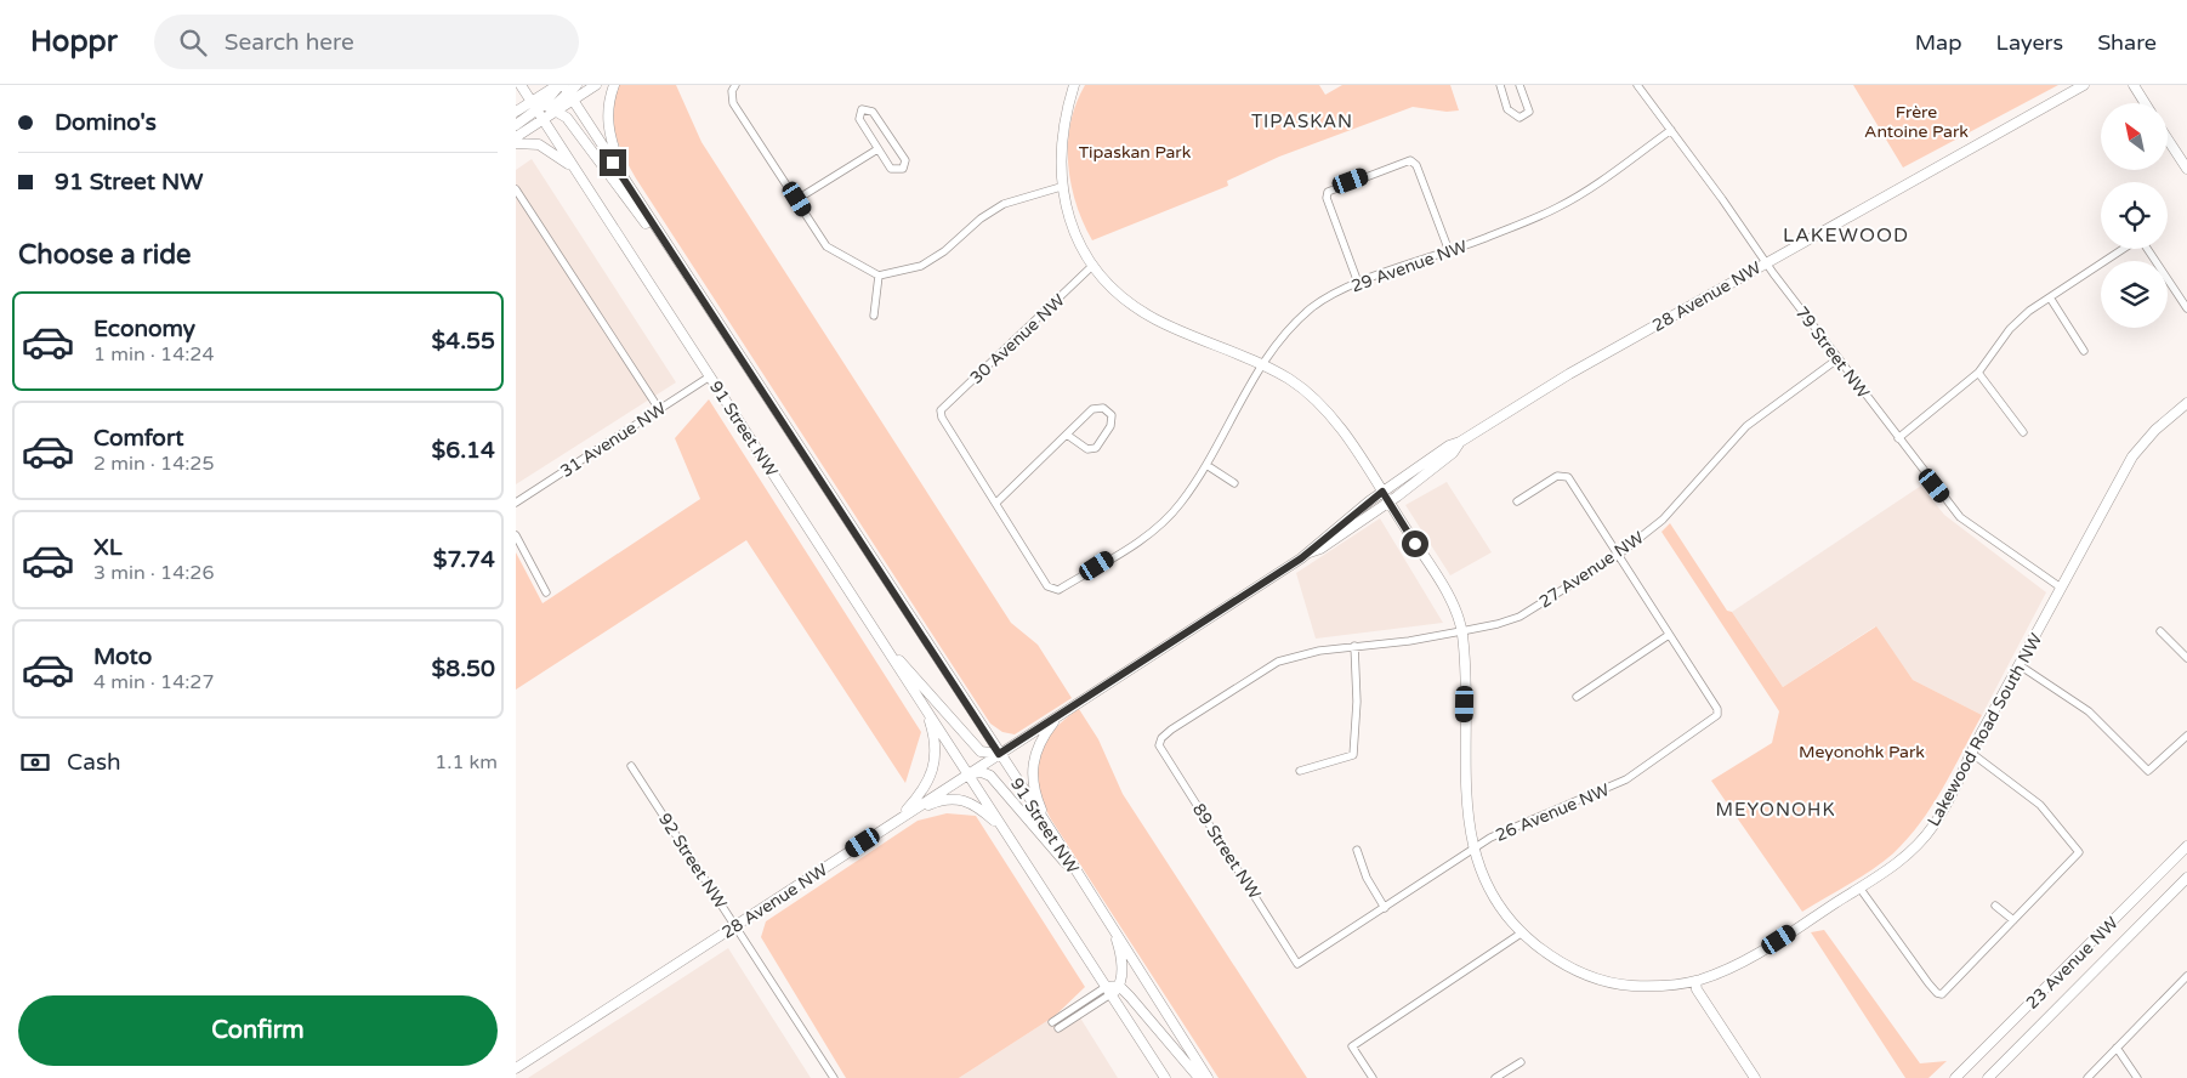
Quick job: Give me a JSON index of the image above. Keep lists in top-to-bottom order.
{
  "streets": {
    "main road": [
      "28 Avenue NW",
      "91 Street NW",
      "Lakewood Road South NW",
      "23 Avenue NW"
    ],
    "street": [
      "29 Avenue NW",
      "30 Avenue NW",
      "79 Street NW",
      "31 Avenue NW",
      "27 Avenue NW",
      "26 Avenue NW",
      "89 Street NW",
      "92 Street NW"
    ]
  },
  "crossings": [
    ["29 Avenue NW", "30 Avenue NW"],
    ["29 Avenue NW", "79 Street NW"],
    ["28 Avenue NW", "79 Street NW"],
    ["28 Avenue NW", "91 Street NW"],
    ["28 Avenue NW", "92 Street NW"],
    ["79 Street NW", "27 Avenue NW"],
    ["79 Street NW", "Lakewood Road South NW"],
    ["91 Street NW", "31 Avenue NW"],
    ["27 Avenue NW", "Lakewood Road South NW"],
    ["27 Avenue NW", "89 Street NW"],
    ["Lakewood Road South NW", "26 Avenue NW"],
    ["26 Avenue NW", "89 Street NW"]
  ],
  "districts": ["TIPASKAN", "LAKEWOOD", "MEYONOHK"],
  "parks": ["Frère Antoine Park", "Tipaskan Park", "Meyonohk Park"],
  "north": "top left",
  "page": {
    "header": "Hoppr",
    "search": "Search here",
    "nav": ["Map", "Layers", "Share"],
    "banner": ["Domino's", "91 Street NW"],
    "heading": "Choose a ride",
    "list": [
      {
        "name": "Economy",
        "note": "1 min · 14:24",
        "value": "$4.55"
      },
      {
        "name": "Comfort",
        "note": "2 min · 14:25",
        "value": "$6.14"
      },
      {
        "name": "XL",
        "note": "3 min · 14:26",
        "value": "$7.74"
      },
      {
        "name": "Moto",
        "note": "4 min · 14:27",
        "value": "$8.50"
      }
    ],
    "pay": ["Cash", "1.1 km"],
    "buttons": "Confirm"
  }
}
